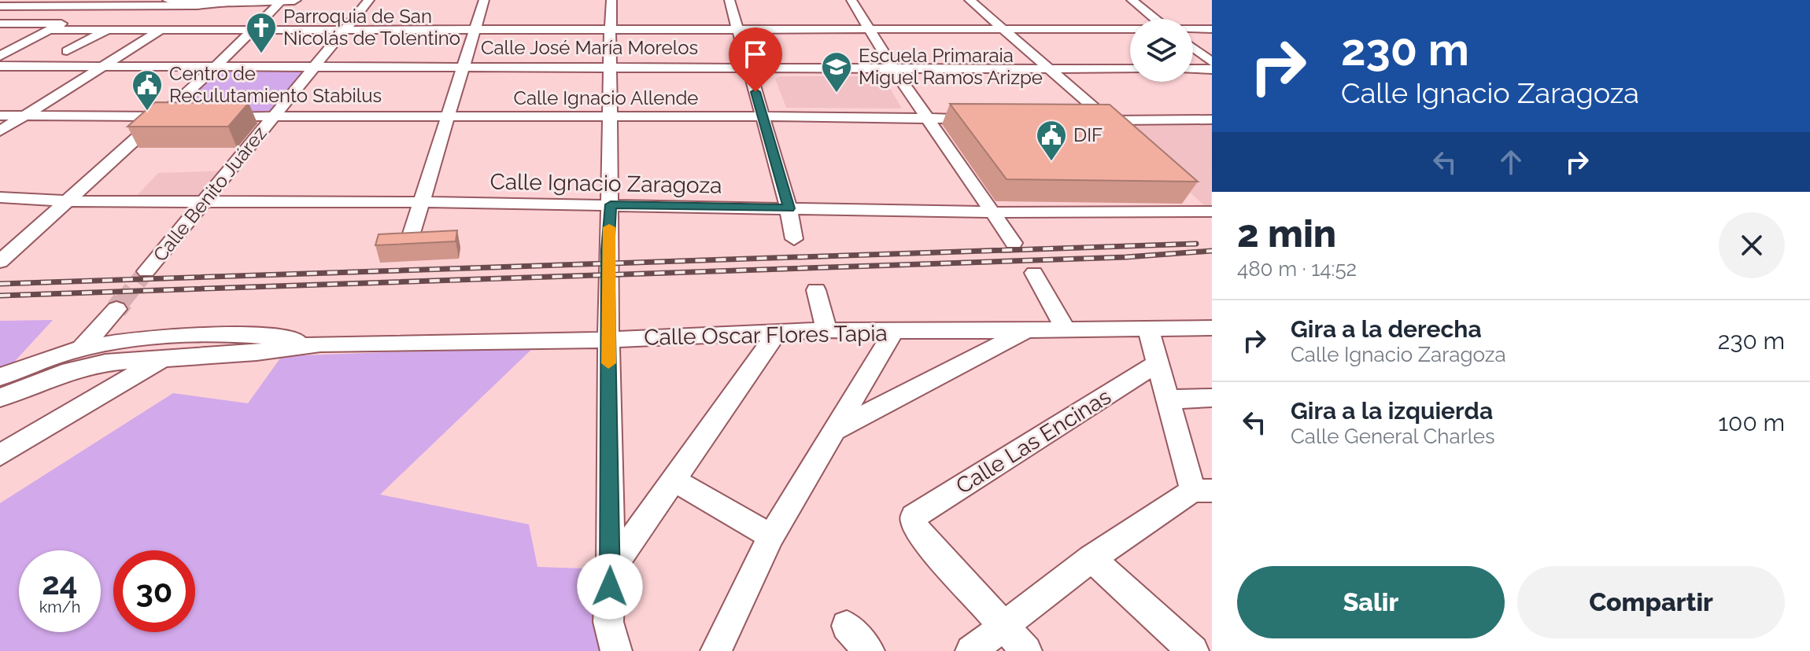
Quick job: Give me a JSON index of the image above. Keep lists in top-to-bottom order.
{
  "streets": {
    "street": [
      "Calle José María Morelos",
      "Calle Ignacio Allende",
      "Calle Ignacio Zaragoza",
      "Calle Benito Juárez",
      "Calle Oscar Flores Tapia",
      "Calle Las Encinas"
    ]
  },
  "crossings": [
    ["Calle José María Morelos", "Calle Benito Juárez"],
    ["Calle Ignacio Allende", "Calle Benito Juárez"],
    ["Calle Ignacio Zaragoza", "Calle Benito Juárez"]
  ],
  "places": {
    "church": ["Parroquia de San Nicolás de Tolentino"],
    "school or university": ["Escuela Primaraia Miguel Ramos Arizpe"],
    "public building": ["Centro de Reculutamiento Stabilus", "DIF"]
  },
  "page": {
    "turn": ["230 m", "Calle Ignacio Zaragoza"],
    "heading": ["2 min", "480 m · 14:52"],
    "list": [
      {
        "name": "Gira a la derecha",
        "note": "Calle Ignacio Zaragoza",
        "value": "230 m"
      },
      {
        "name": "Gira a la izquierda",
        "note": "Calle General Charles",
        "value": "100 m"
      }
    ],
    "speed": "24 km/h",
    "limit": "30",
    "buttons": ["Salir", "Compartir"]
  }
}
